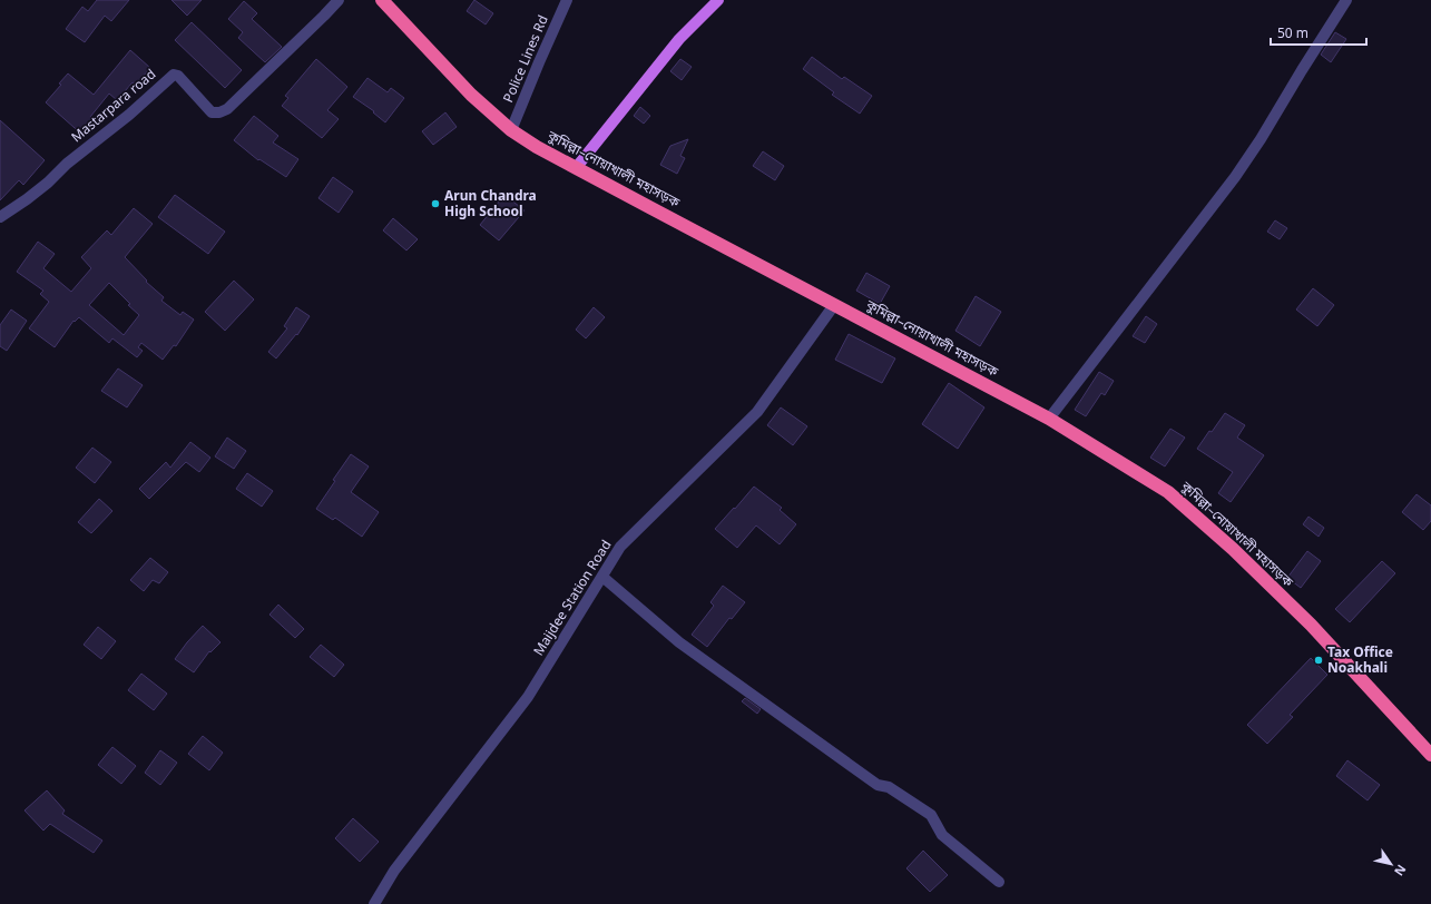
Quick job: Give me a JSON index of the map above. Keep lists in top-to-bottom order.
{
  "streets": {
    "highway": ["কুমিল্লা–নোয়াখালী মহাসড়ক"],
    "street": ["Police Lines Rd", "Mastarpara road", "Maijdee Station Road"]
  },
  "crossings": [
    ["Police Lines Rd", "কুমিল্লা–নোয়াখালী মহাসড়ক"],
    ["কুমিল্লা–নোয়াখালী মহাসড়ক", "Maijdee Station Road"]
  ],
  "places": ["Arun Chandra High School", "Tax Office Noakhali"],
  "scale_bar": "50 m",
  "north": "bottom right"
}
